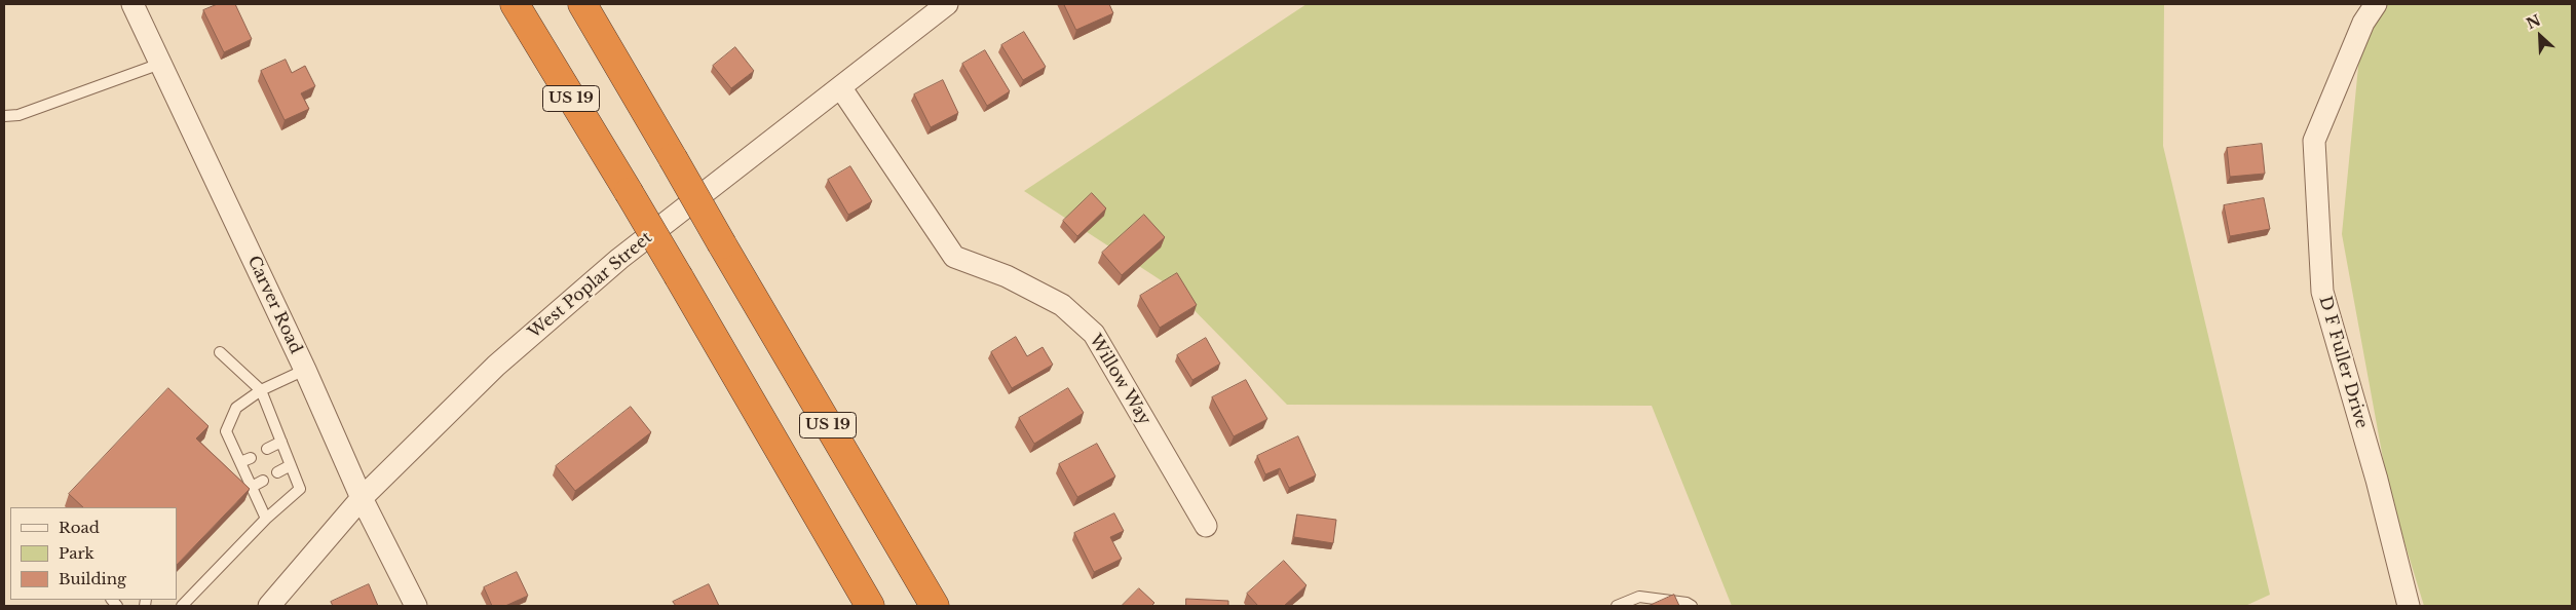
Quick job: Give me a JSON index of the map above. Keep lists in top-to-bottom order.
{
  "streets": {
    "highway": ["US 19"],
    "street": [
      "West Poplar Street",
      "Carver Road",
      "D F Fuller Drive",
      "Willow Way"
    ]
  },
  "crossings": [
    ["West Poplar Street", "Carver Road"],
    ["West Poplar Street", "Willow Way"]
  ],
  "legend": ["Road", "Park", "Building"],
  "north": "top left"
}
